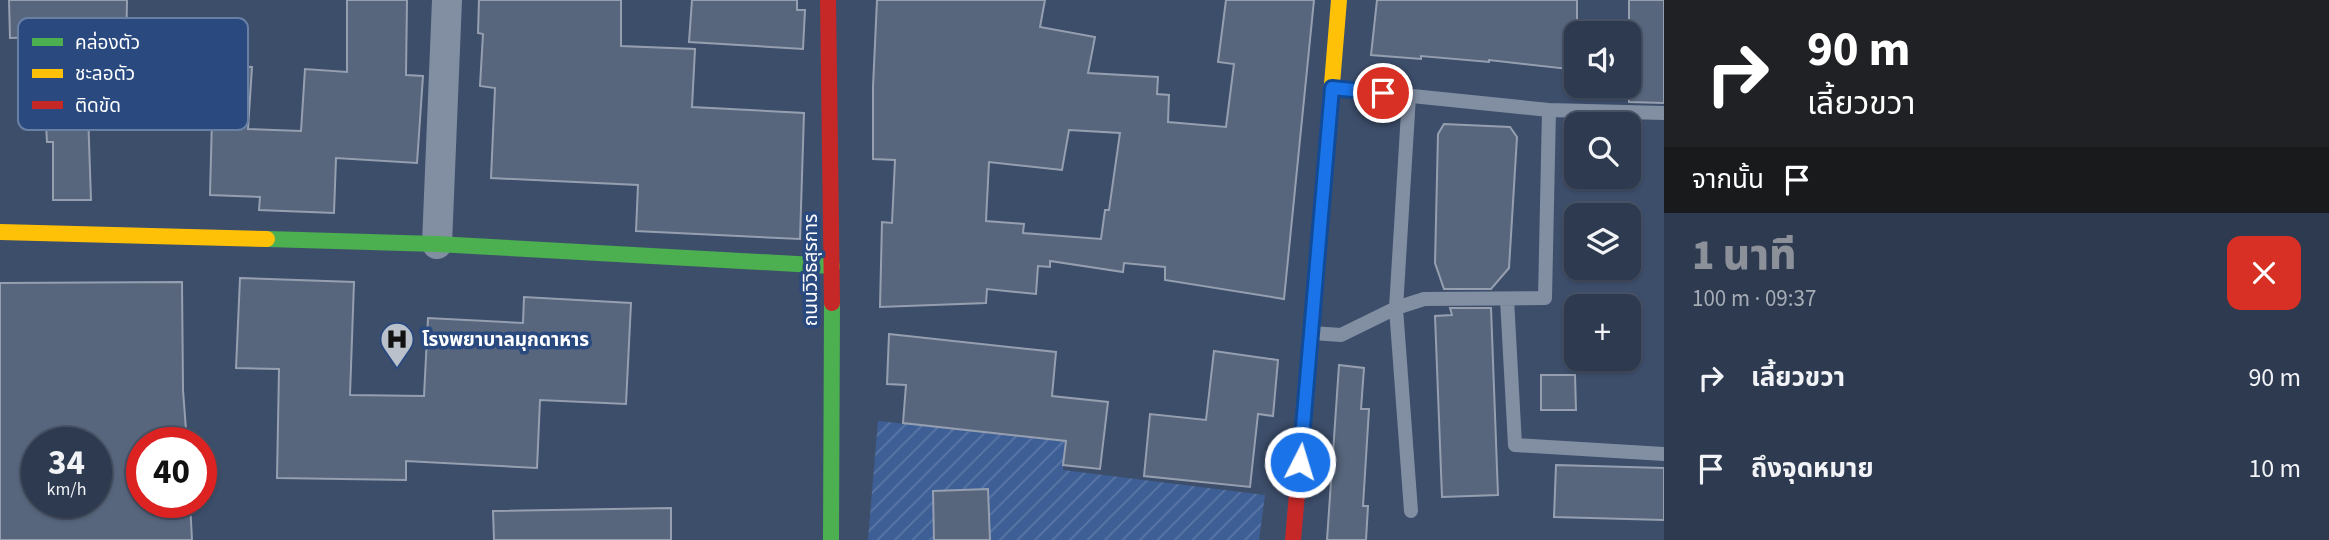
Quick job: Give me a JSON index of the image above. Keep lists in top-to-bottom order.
{
  "streets": {
    "street": ["ถนนวิวิธสุรการ"]
  },
  "places": {
    "hospital": ["โรงพยาบาลมุกดาหาร"]
  },
  "legend": ["คล่องตัว", "ชะลอตัว", "ติดขัด"],
  "page": {
    "turn": ["90 m", "เลี้ยวขวา"],
    "map_buttons": "+",
    "then": "จากนั้น",
    "heading": ["1 นาที", "100 m · 09:37"],
    "list": [
      {
        "name": "เลี้ยวขวา",
        "value": "90 m"
      },
      {
        "name": "ถึงจุดหมาย",
        "value": "10 m"
      }
    ],
    "speed": "34 km/h",
    "limit": "40"
  }
}
